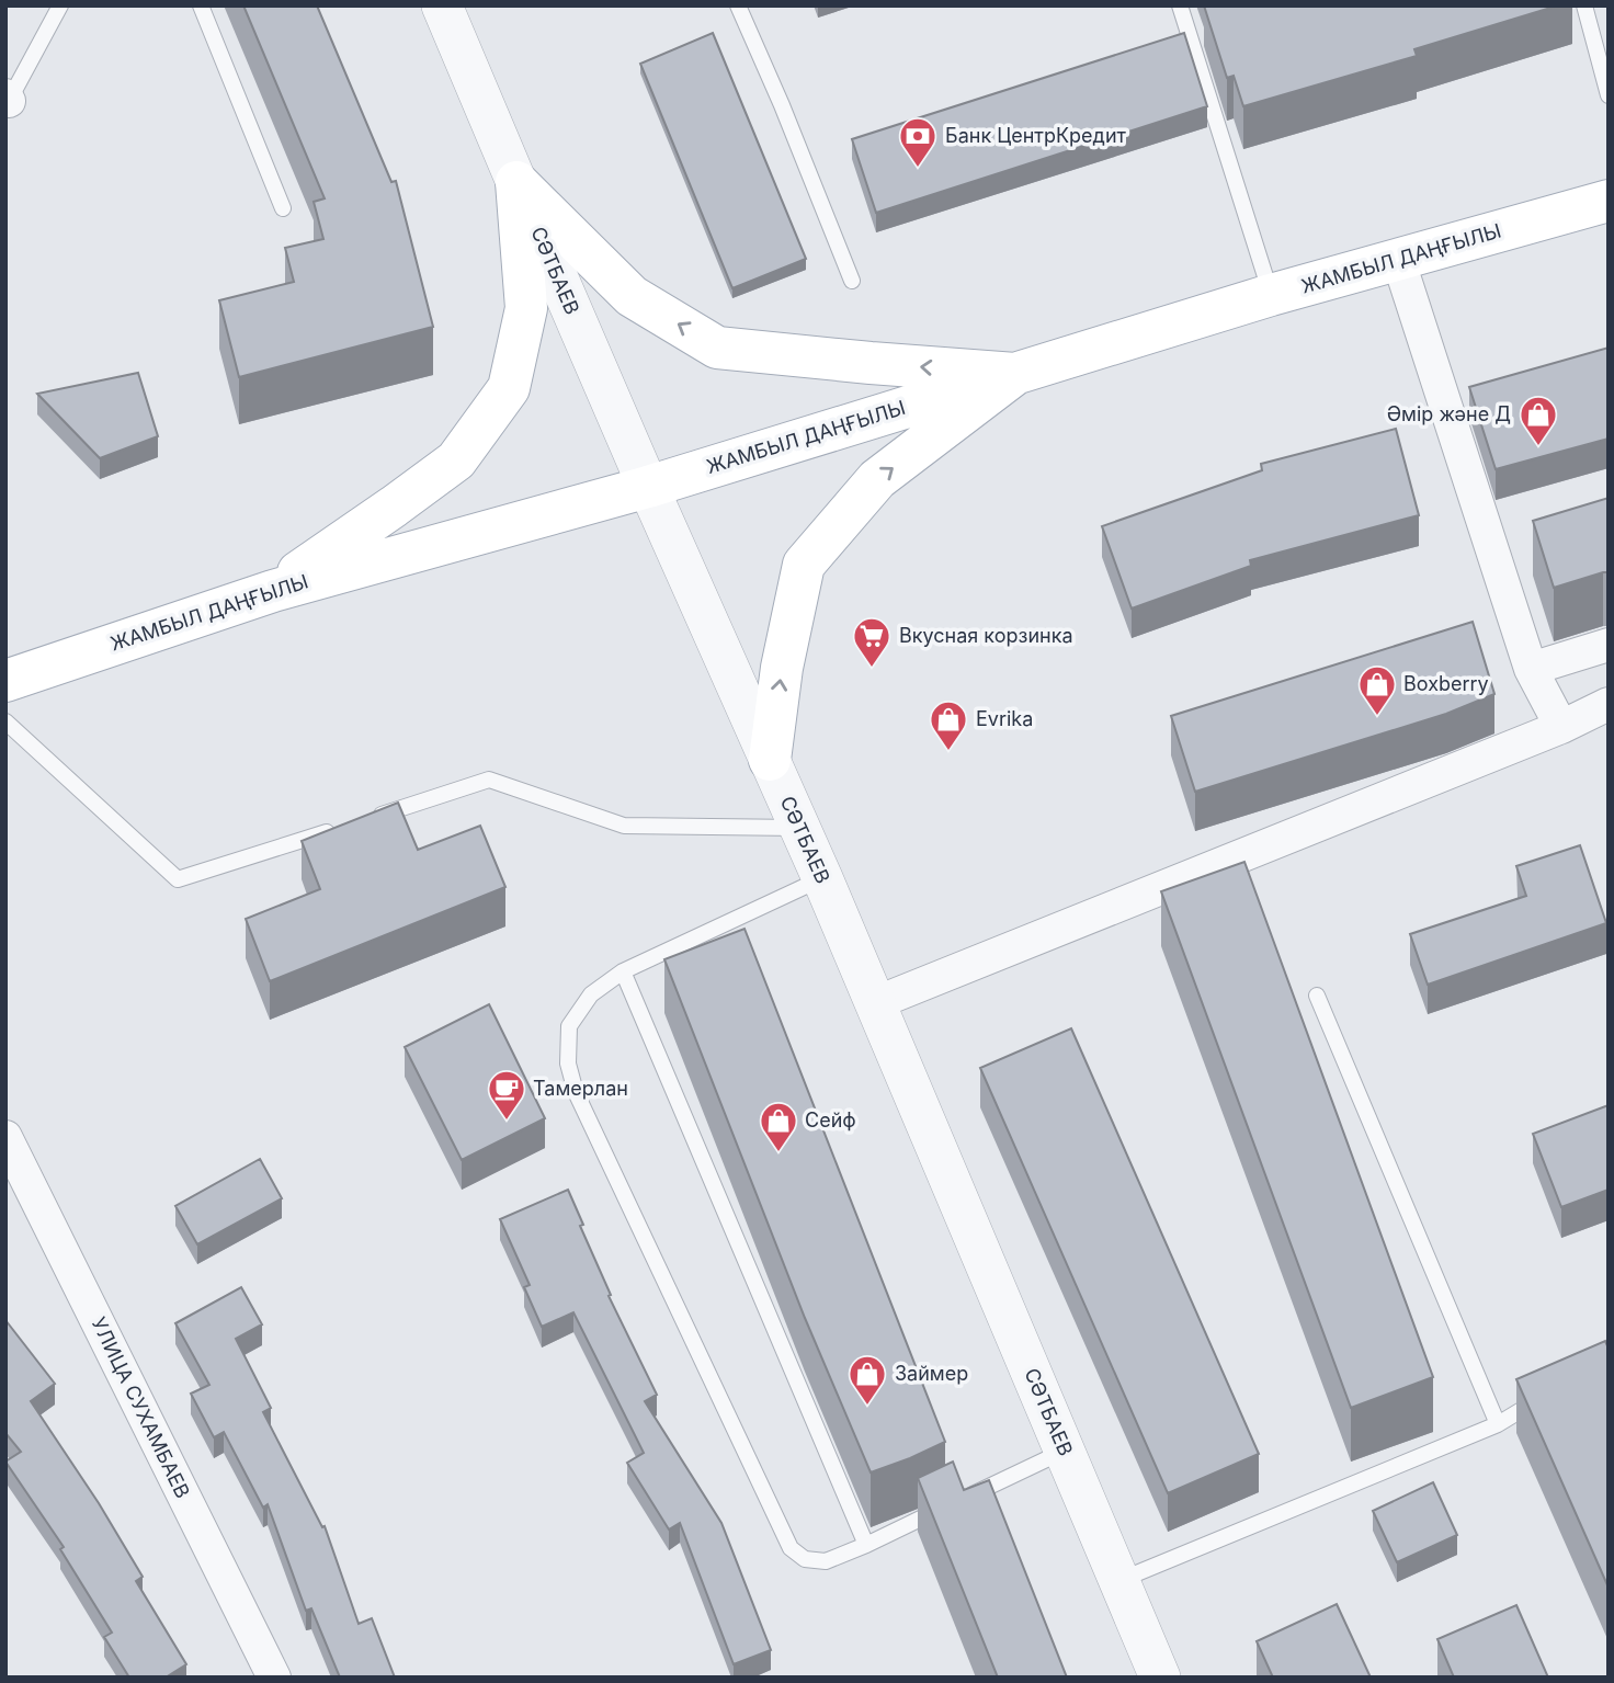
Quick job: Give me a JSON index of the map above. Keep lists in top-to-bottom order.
{
  "streets": {
    "main road": ["ЖАМБЫЛ ДАҢҒЫЛЫ"],
    "street": ["СӘТБАЕВ", "УЛИЦА СУХАМБАЕВ"]
  },
  "crossings": [
    ["ЖАМБЫЛ ДАҢҒЫЛЫ", "СӘТБАЕВ"]
  ],
  "places": {
    "bank": ["Банк ЦентрКредит"],
    "shop": [
      "Әмір және Д",
      "Boxberry",
      "Evrika",
      "Сейф",
      "Займер"
    ],
    "supermarket": ["Вкусная корзинка"],
    "cafe": ["Тамерлан"]
  }
}
